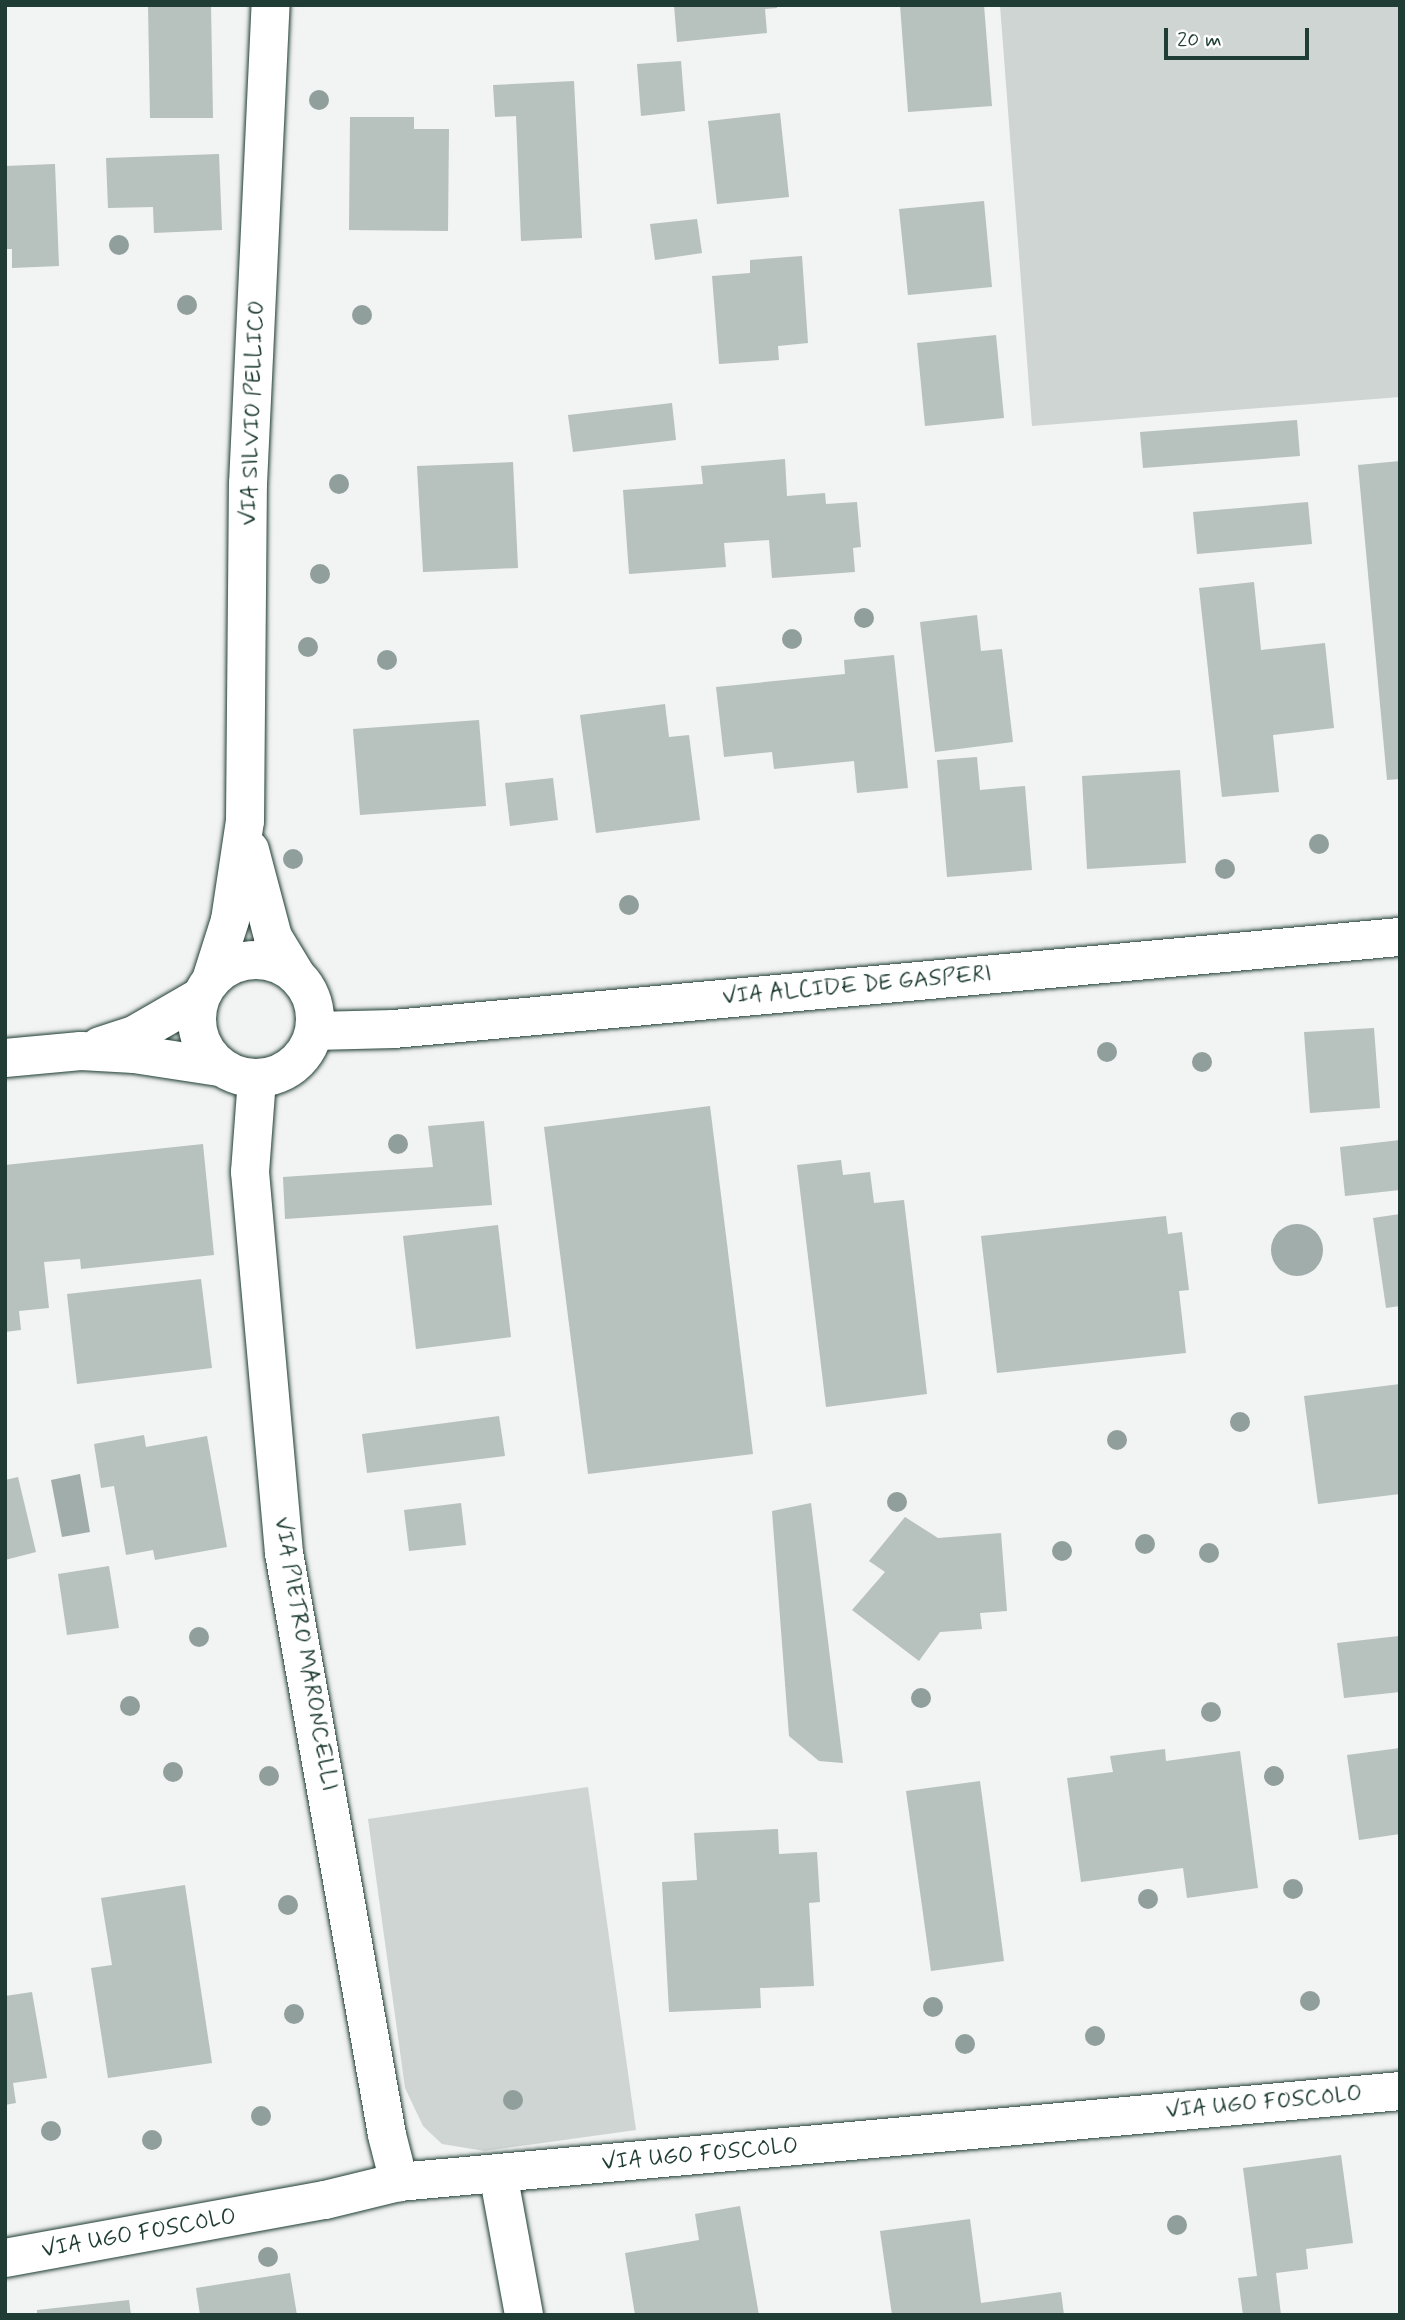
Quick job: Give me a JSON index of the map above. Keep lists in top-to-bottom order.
{
  "streets": {
    "street": [
      "VIA SILVIO PELLICO",
      "VIA ALCIDE DE GASPERI",
      "VIA PIETRO MARONCELLI",
      "VIA UGO FOSCOLO"
    ]
  },
  "crossings": [
    ["VIA SILVIO PELLICO", "VIA ALCIDE DE GASPERI"],
    ["VIA SILVIO PELLICO", "VIA PIETRO MARONCELLI"],
    ["VIA ALCIDE DE GASPERI", "VIA PIETRO MARONCELLI"],
    ["VIA PIETRO MARONCELLI", "VIA UGO FOSCOLO"]
  ],
  "scale_bar": "20 m"
}
